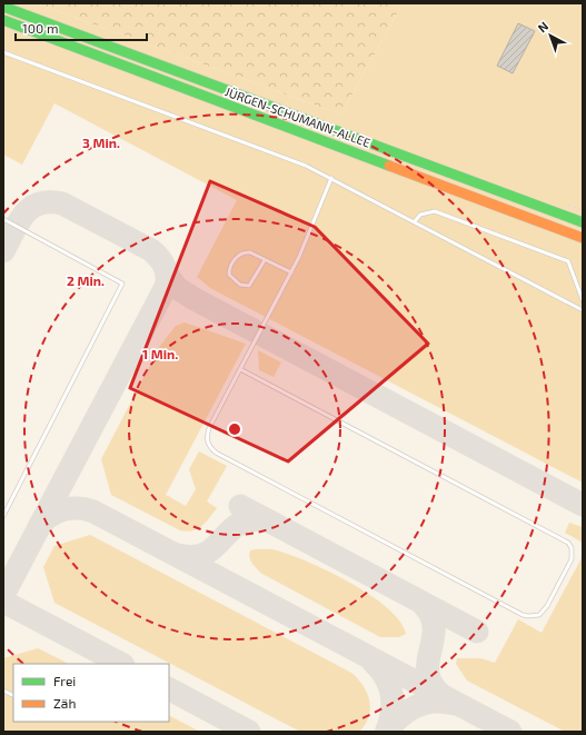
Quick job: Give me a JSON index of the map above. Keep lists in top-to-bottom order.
{
  "streets": {
    "street": ["JÜRGEN-SCHUMANN-ALLEE"]
  },
  "legend": ["Frei", "Zäh"],
  "scale_bar": "100 m",
  "north": "top left",
  "rings": ["3 Min.", "2 Min.", "1 Min."]
}
